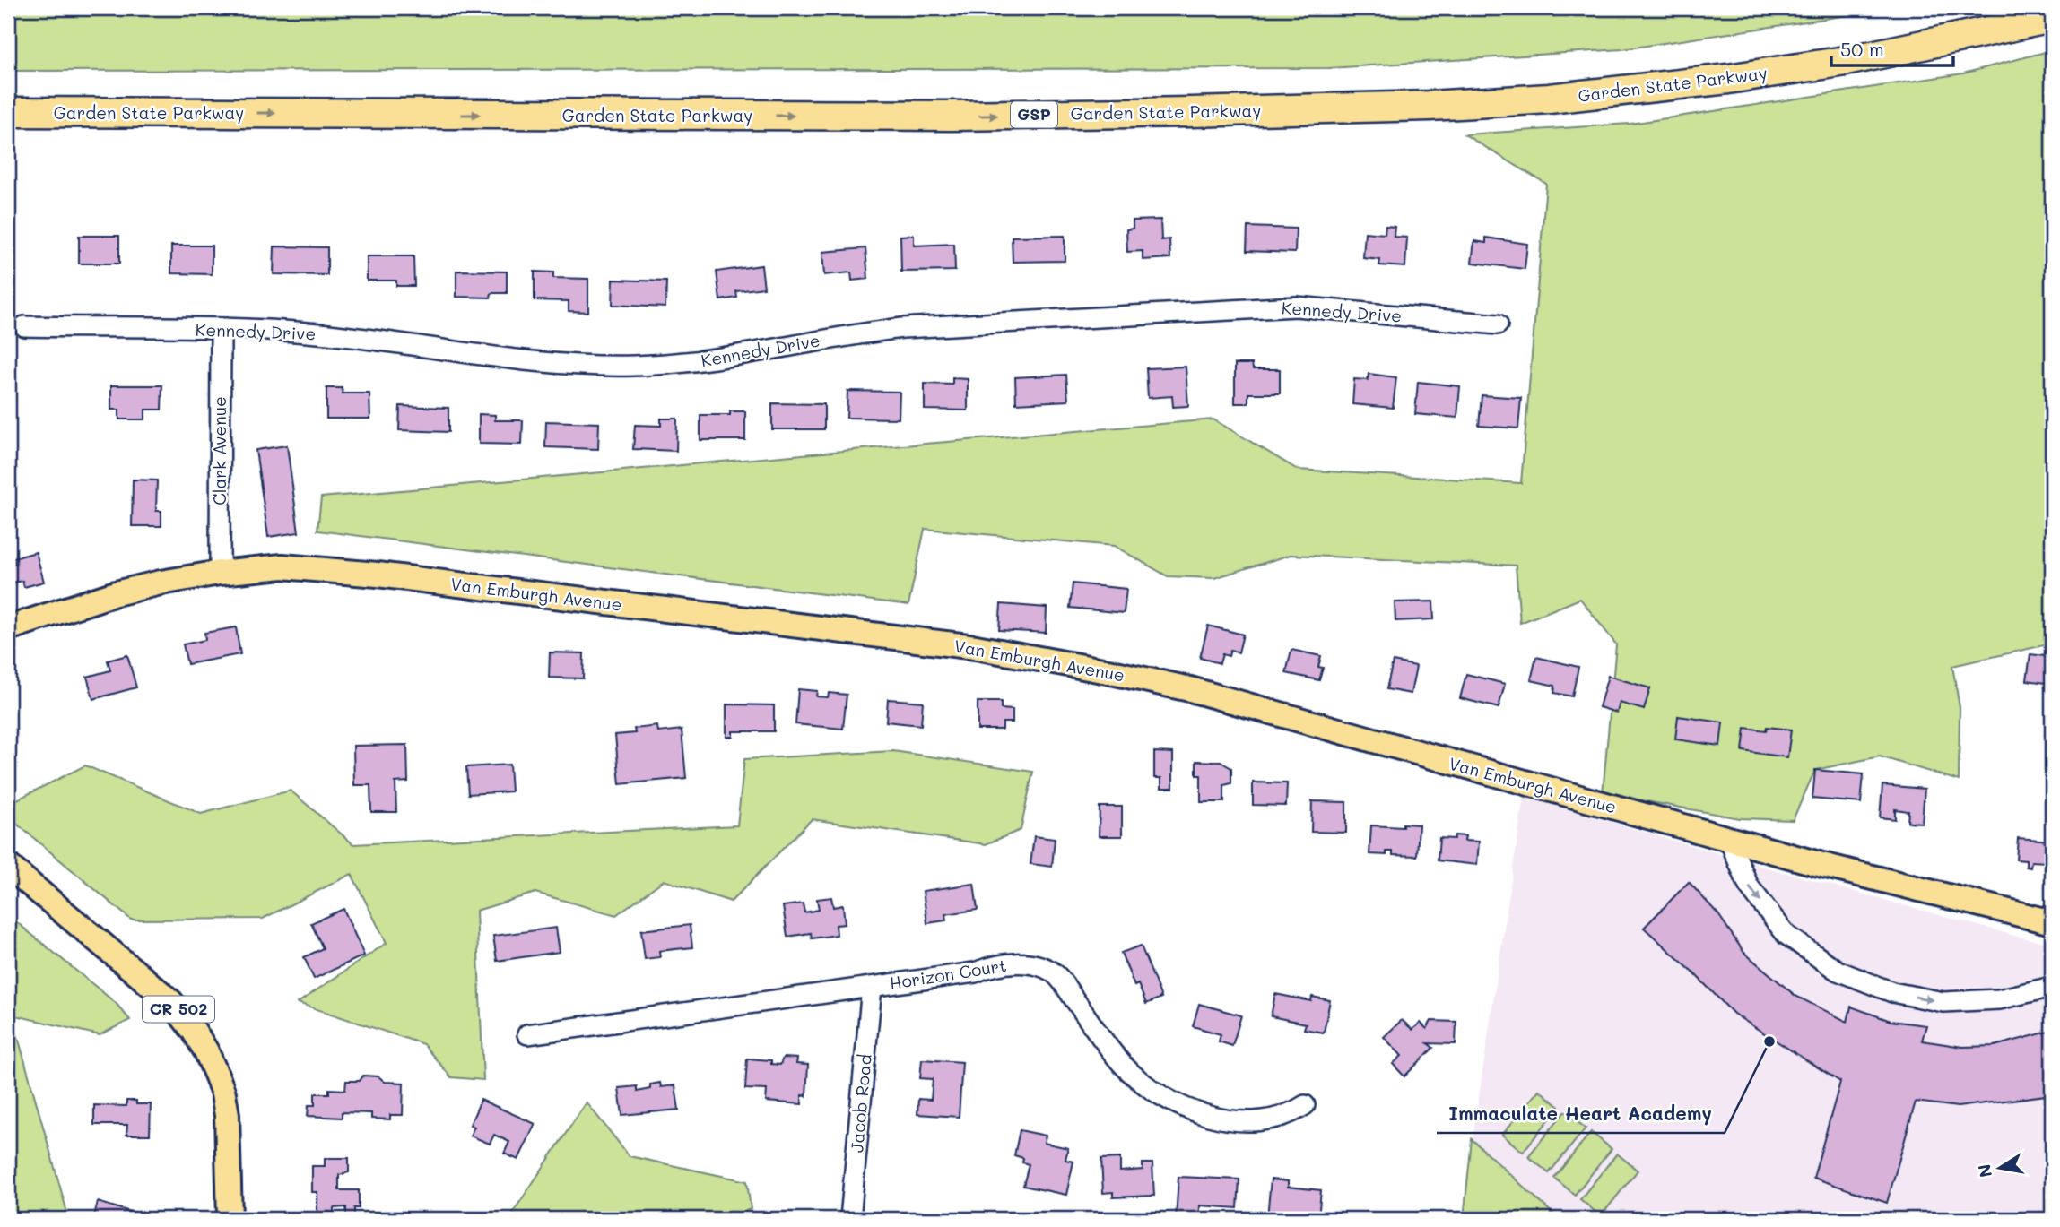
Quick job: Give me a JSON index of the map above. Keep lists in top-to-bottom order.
{
  "streets": {
    "highway": ["Garden State Parkway", "GSP"],
    "main road": ["Van Emburgh Avenue", "CR 502"],
    "street": [
      "Kennedy Drive",
      "Clark Avenue",
      "Horizon Court",
      "Jacob Road"
    ]
  },
  "crossings": [
    ["Kennedy Drive", "Clark Avenue"],
    ["Clark Avenue", "Van Emburgh Avenue"],
    ["Horizon Court", "Jacob Road"]
  ],
  "one_way": ["Garden State Parkway"],
  "places": ["Immaculate Heart Academy"],
  "scale_bar": "50 m",
  "north": "left"
}
